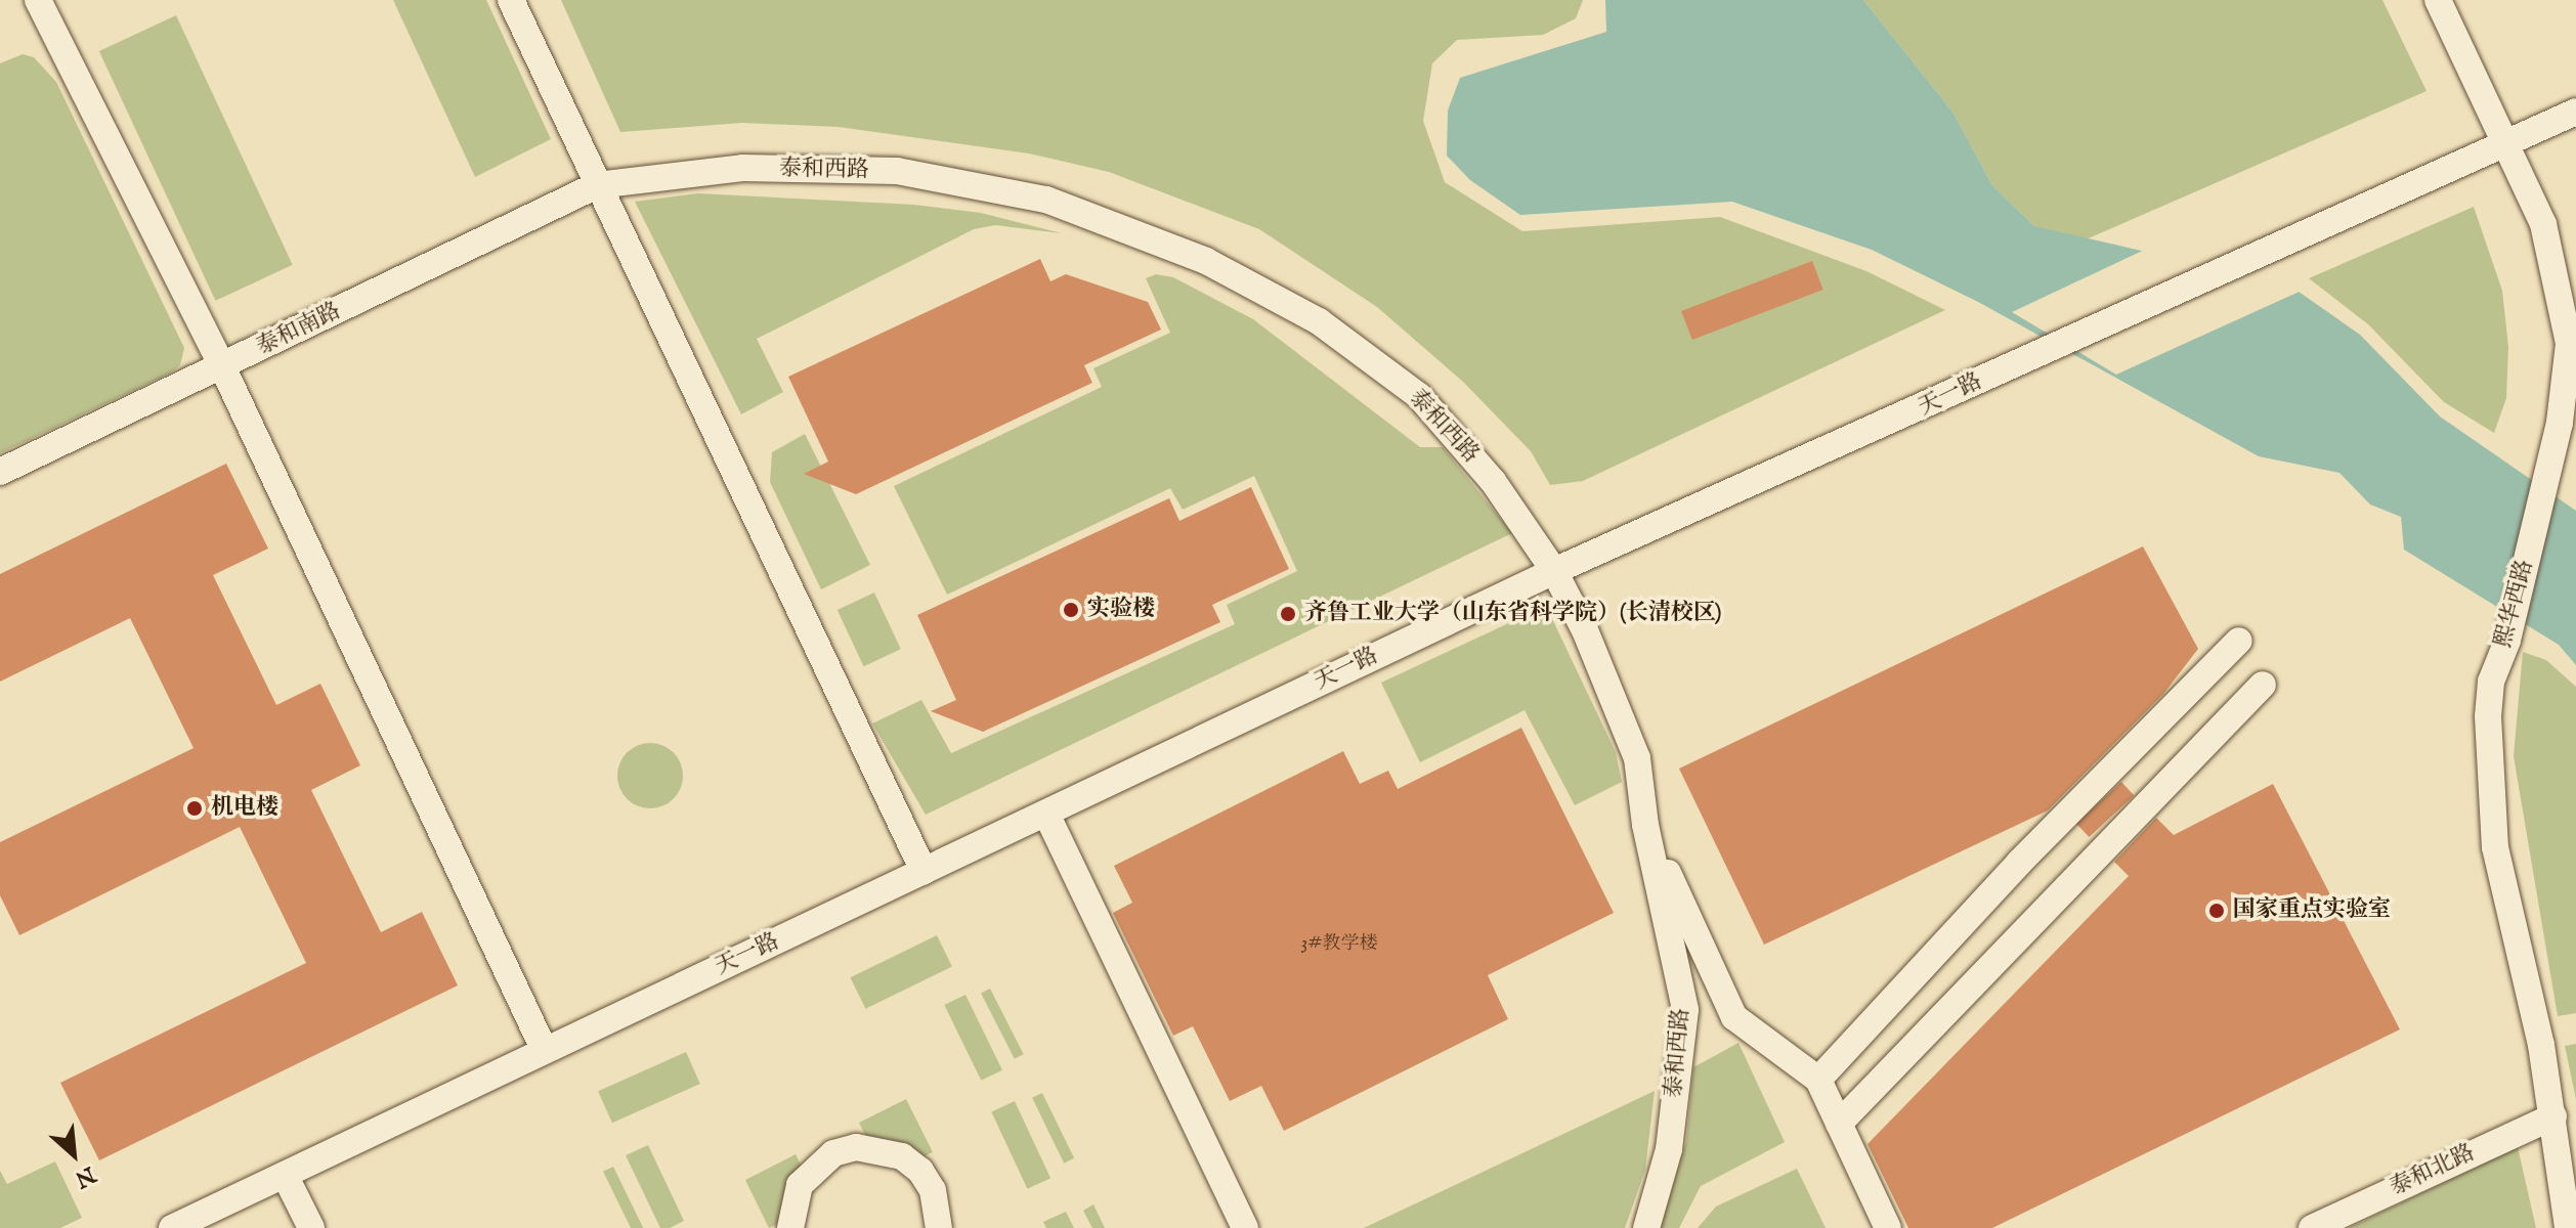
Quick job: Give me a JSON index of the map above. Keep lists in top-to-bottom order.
{
  "streets": {
    "street": [
      "泰和西路",
      "泰和南路",
      "天一路",
      "熙华西路",
      "泰和北路"
    ]
  },
  "crossings": [
    ["泰和西路", "泰和南路"],
    ["泰和西路", "天一路"],
    ["天一路", "熙华西路"],
    ["熙华西路", "泰和北路"]
  ],
  "places": [
    "实验楼",
    "齐鲁工业大学（山东省科学院）(长清校区)",
    "机电楼",
    "国家重点实验室"
  ],
  "house_numbers": ["3#教学楼"],
  "north": "bottom right"
}
